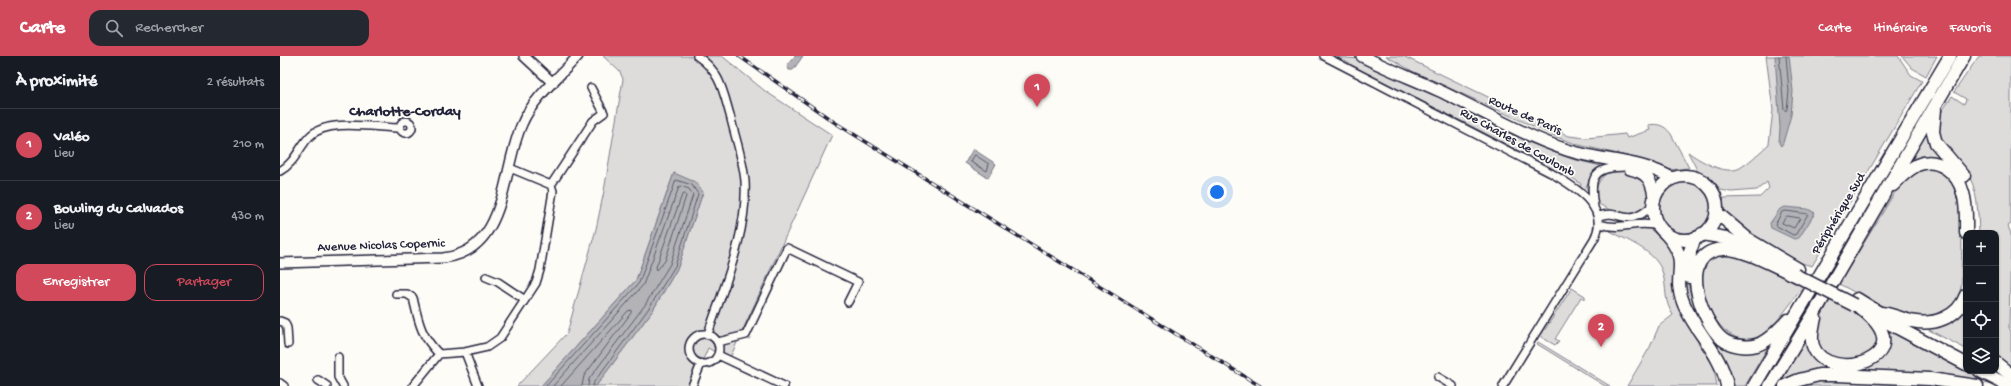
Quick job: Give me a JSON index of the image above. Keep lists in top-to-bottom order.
{
  "streets": {
    "main road": ["Route de Paris", "Périphérique Sud"],
    "street": ["Rue Charles de Coulomb", "Avenue Nicolas Copernic"]
  },
  "crossings": [
    ["Route de Paris", "Rue Charles de Coulomb"]
  ],
  "districts": ["Charlotte-Corday"],
  "page": {
    "header": "Carte",
    "search": "Rechercher",
    "nav": ["Carte", "Itinéraire", "Favoris"],
    "heading": ["À proximité", "2 résultats"],
    "pins": ["1", "2"],
    "list": [
      {
        "mark": "1",
        "name": "Valéo",
        "note": "Lieu",
        "value": "210 m"
      },
      {
        "mark": "2",
        "name": "Bowling du Calvados",
        "note": "Lieu",
        "value": "430 m"
      }
    ],
    "map_buttons": ["+", "−"],
    "buttons": ["Enregistrer", "Partager"]
  }
}
